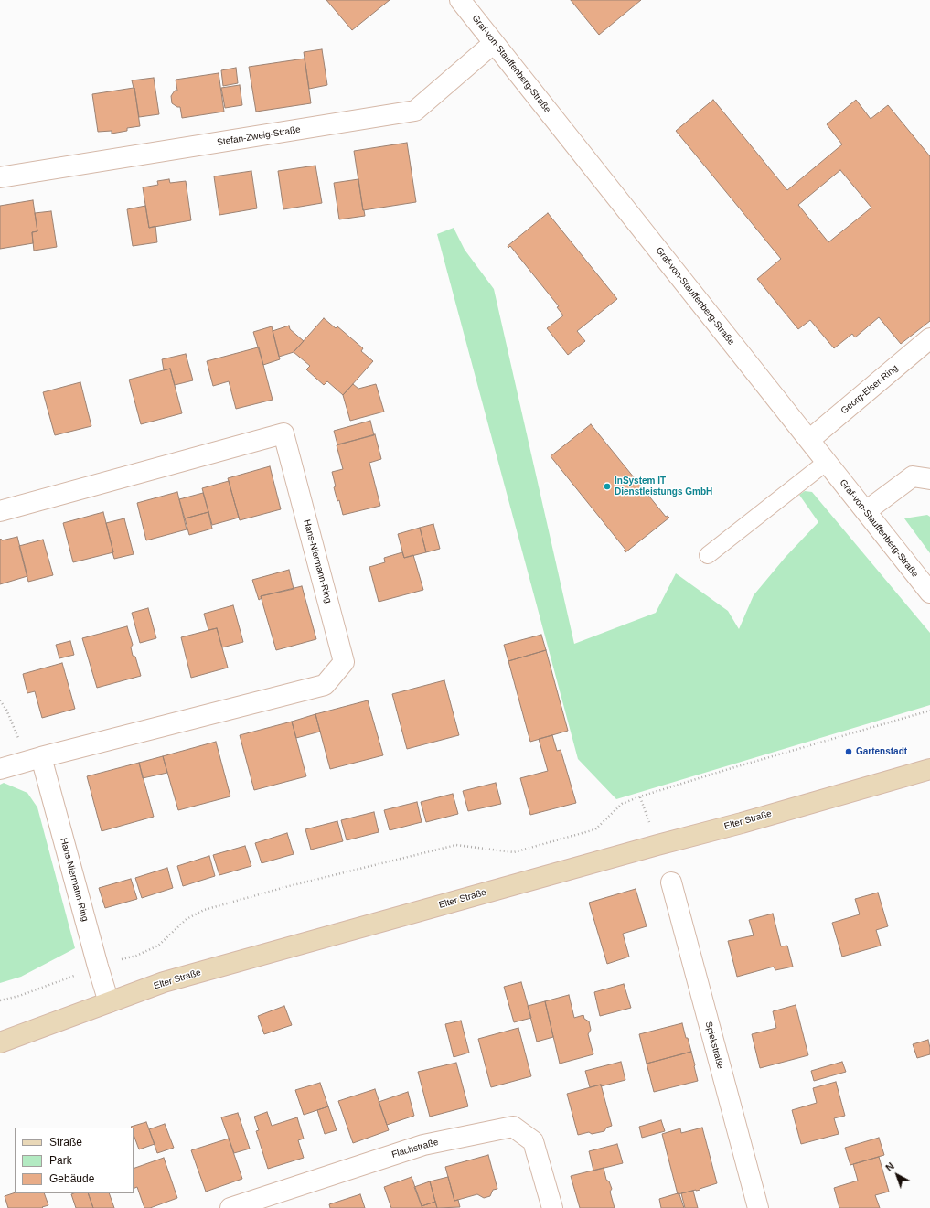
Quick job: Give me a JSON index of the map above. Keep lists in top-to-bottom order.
{
  "streets": {
    "main road": ["Elter Straße"],
    "street": [
      "Graf-von-Stauffenberg-Straße",
      "Stefan-Zweig-Straße",
      "Georg-Elser-Ring",
      "Hans-Niermann-Ring",
      "Spiekstraße",
      "Flachstraße"
    ]
  },
  "crossings": [
    ["Graf-von-Stauffenberg-Straße", "Stefan-Zweig-Straße"],
    ["Graf-von-Stauffenberg-Straße", "Georg-Elser-Ring"],
    ["Hans-Niermann-Ring", "Elter Straße"]
  ],
  "places": ["InSystem IT Dienstleistungs GmbH", "Gartenstadt"],
  "legend": ["Straße", "Park", "Gebäude"],
  "north": "top left"
}
